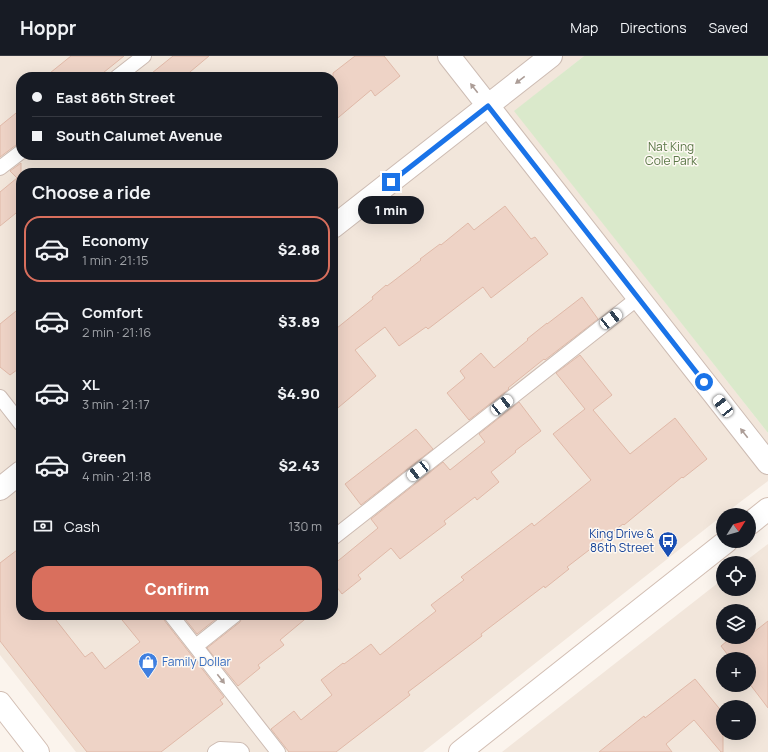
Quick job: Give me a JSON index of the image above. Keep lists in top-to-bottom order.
{
  "parks": ["Nat King Cole Park"],
  "places": {
    "bus stop": ["King Drive & 86th Street"],
    "shop": ["Family Dollar"]
  },
  "north": "top right",
  "page": {
    "header": "Hoppr",
    "nav": ["Map", "Directions", "Saved"],
    "banner": ["East 86th Street", "South Calumet Avenue"],
    "heading": "Choose a ride",
    "bubble": "1 min",
    "list": [
      {
        "name": "Economy",
        "note": "1 min · 21:15",
        "value": "$2.88"
      },
      {
        "name": "Comfort",
        "note": "2 min · 21:16",
        "value": "$3.89"
      },
      {
        "name": "XL",
        "note": "3 min · 21:17",
        "value": "$4.90"
      },
      {
        "name": "Green",
        "note": "4 min · 21:18",
        "value": "$2.43"
      }
    ],
    "pay": ["Cash", "130 m"],
    "map_buttons": ["+", "−"],
    "buttons": "Confirm"
  }
}
